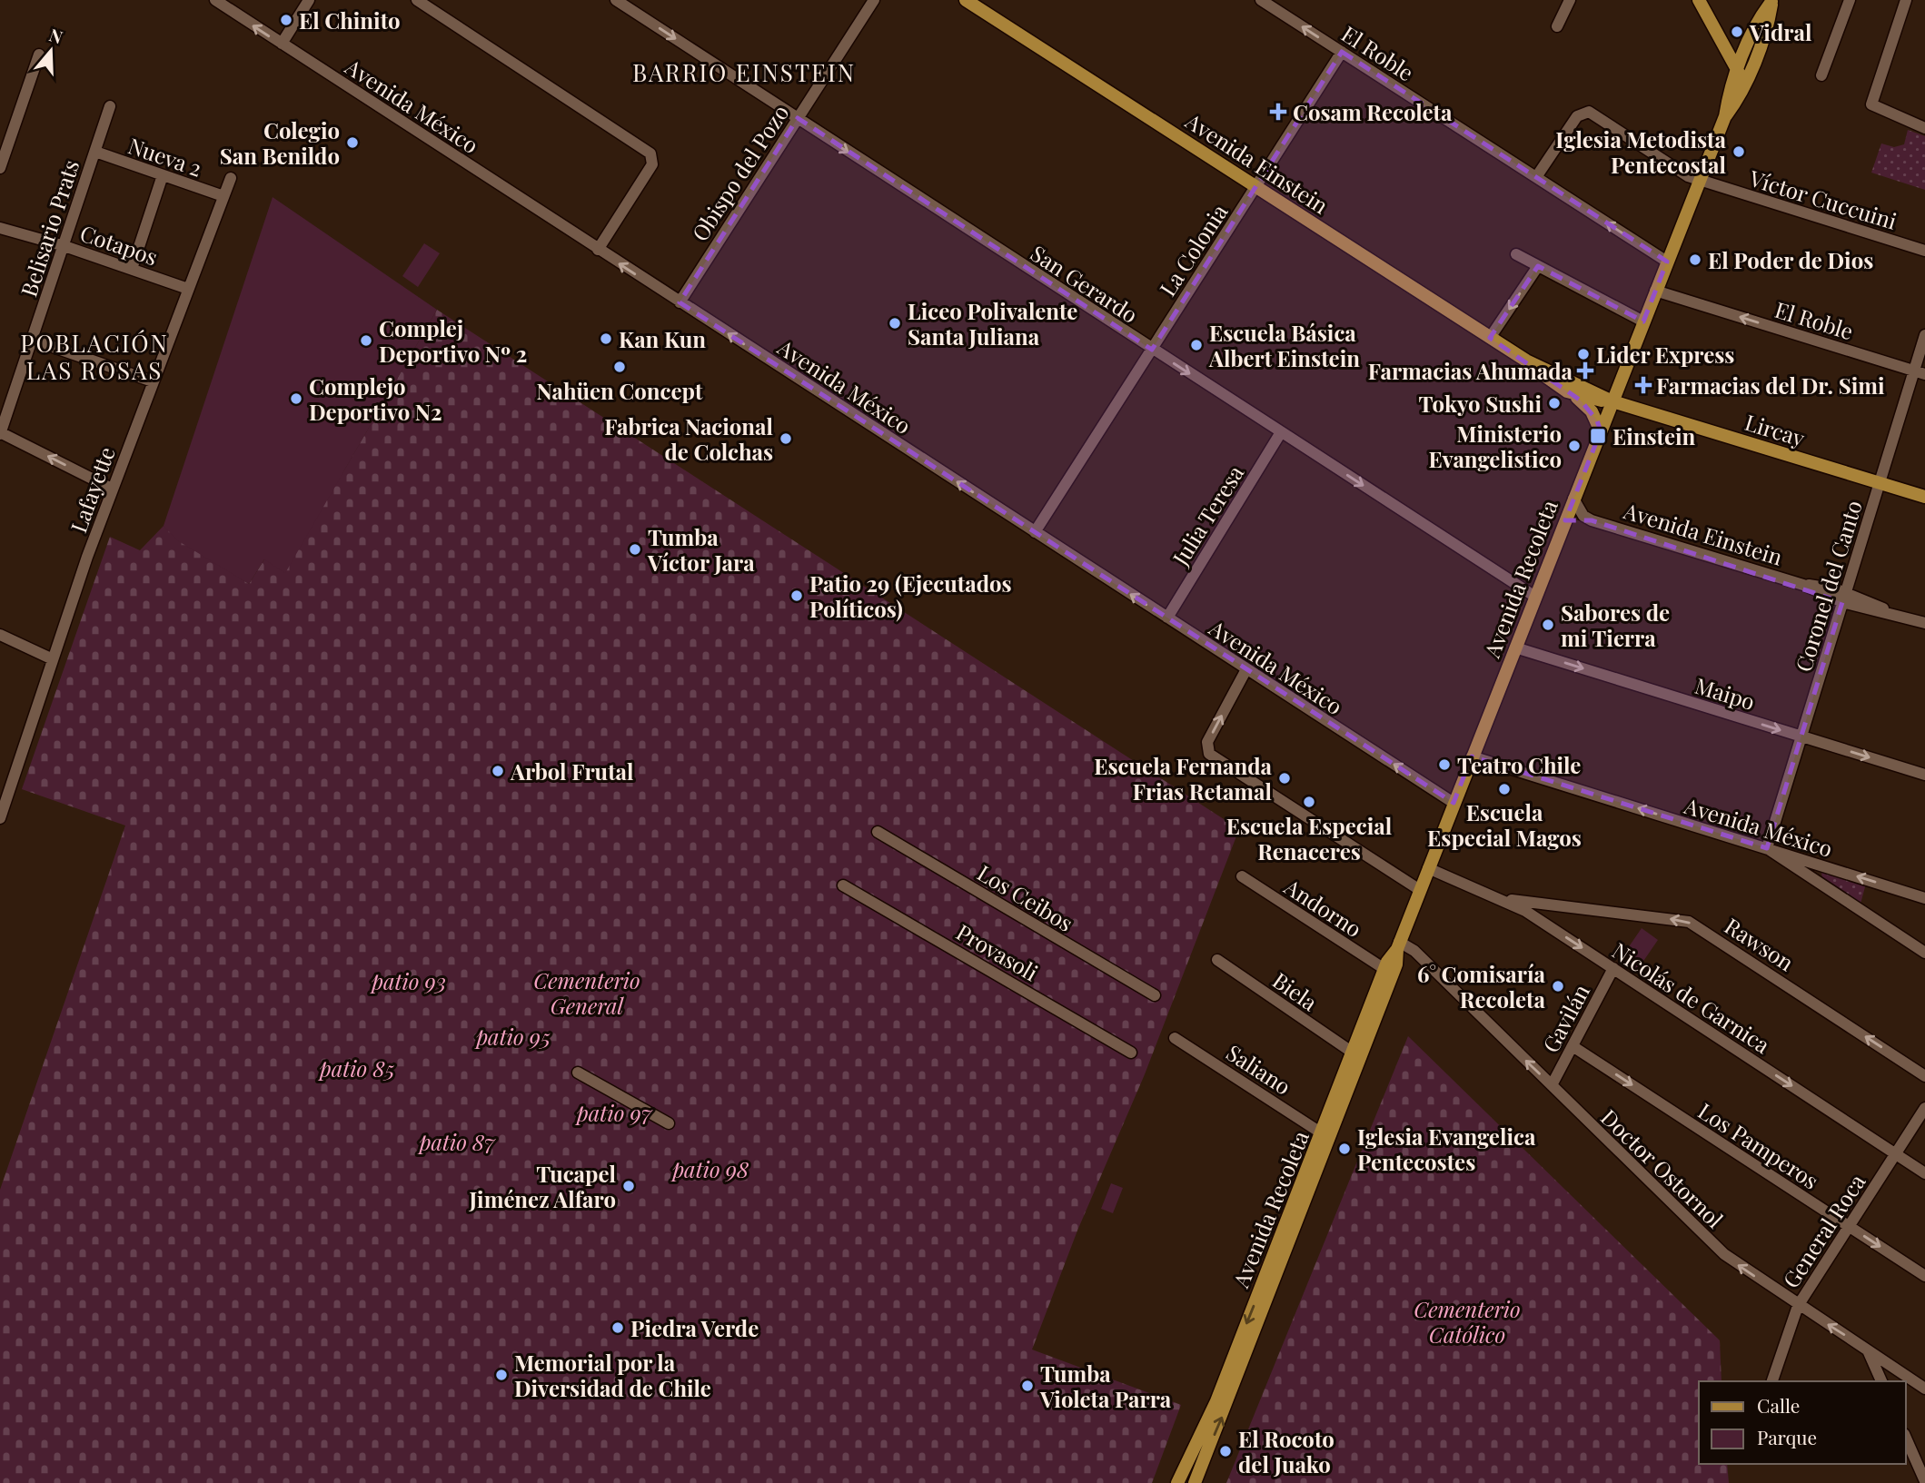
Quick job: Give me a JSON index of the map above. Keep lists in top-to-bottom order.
{
  "streets": {
    "main road": ["Avenida Einstein", "Lircay", "Avenida Recoleta"],
    "street": [
      "El Roble",
      "Avenida México",
      "Nueva 2",
      "Obispo del Pozo",
      "Víctor Cuccuini",
      "Belisario Prats",
      "Cotapos",
      "La Colonia",
      "San Gerardo",
      "Lafayette",
      "Julia Teresa",
      "Coronel del Canto",
      "Maipo",
      "Los Ceibos",
      "Andorno",
      "Rawson",
      "Provasoli",
      "Biela",
      "Nicolás de Garnica",
      "Gavilán",
      "Saliano",
      "Los Pamperos",
      "Doctor Ostornol",
      "General Roca"
    ]
  },
  "crossings": [
    ["El Roble", "Víctor Cuccuini"],
    ["El Roble", "La Colonia"],
    ["El Roble", "Avenida Recoleta"],
    ["El Roble", "Coronel del Canto"],
    ["Avenida México", "Obispo del Pozo"],
    ["Avenida México", "La Colonia"],
    ["Avenida México", "Julia Teresa"],
    ["Avenida México", "Avenida Recoleta"],
    ["Avenida México", "Coronel del Canto"],
    ["Nueva 2", "Belisario Prats"],
    ["Nueva 2", "Lafayette"],
    ["Avenida Einstein", "La Colonia"],
    ["Avenida Einstein", "Lircay"],
    ["Avenida Einstein", "Avenida Recoleta"],
    ["Avenida Einstein", "Coronel del Canto"],
    ["Obispo del Pozo", "San Gerardo"],
    ["Víctor Cuccuini", "Avenida Recoleta"],
    ["Belisario Prats", "Cotapos"],
    ["Cotapos", "Lafayette"],
    ["La Colonia", "San Gerardo"],
    ["San Gerardo", "Julia Teresa"],
    ["San Gerardo", "Avenida Recoleta"],
    ["Lircay", "Avenida Recoleta"],
    ["Lircay", "Coronel del Canto"],
    ["Avenida Recoleta", "Maipo"],
    ["Avenida Recoleta", "Andorno"],
    ["Avenida Recoleta", "Biela"],
    ["Avenida Recoleta", "Nicolás de Garnica"],
    ["Avenida Recoleta", "Saliano"],
    ["Avenida Recoleta", "Doctor Ostornol"],
    ["Coronel del Canto", "Maipo"],
    ["Rawson", "Nicolás de Garnica"],
    ["Nicolás de Garnica", "Gavilán"],
    ["Nicolás de Garnica", "General Roca"],
    ["Gavilán", "Los Pamperos"],
    ["Gavilán", "Doctor Ostornol"],
    ["Los Pamperos", "General Roca"],
    ["Doctor Ostornol", "General Roca"]
  ],
  "one_way": [
    "El Roble",
    "Avenida México",
    "San Gerardo",
    "Maipo",
    "Rawson",
    "Nicolás de Garnica",
    "Los Pamperos",
    "Doctor Ostornol"
  ],
  "districts": ["BARRIO EINSTEIN", "POBLACIÓN LAS ROSAS"],
  "parks": [
    "Cementerio General",
    "patio 93",
    "patio 95",
    "patio 85",
    "patio 97",
    "patio 87",
    "patio 98",
    "Cementerio Católico"
  ],
  "places": {
    "other": [
      "El Chinito",
      "Vidral",
      "Colegio San Benildo",
      "Iglesia Metodista Pentecostal",
      "El Poder de Dios",
      "Liceo Polivalente Santa Juliana",
      "Kan Kun",
      "Complej Deportivo Nº 2",
      "Escuela Básica Albert Einstein",
      "Lider Express",
      "Nahüen Concept",
      "Complejo Deportivo N2",
      "Tokyo Sushi",
      "Fabrica Nacional de Colchas",
      "Ministerio Evangelistico",
      "Tumba Víctor Jara",
      "Patio 29 (Ejecutados Políticos)",
      "Sabores de mi Tierra",
      "Teatro Chile",
      "Arbol Frutal",
      "Escuela Fernanda Frias Retamal",
      "Escuela Especial Magos",
      "Escuela Especial Renaceres",
      "6° Comisaría Recoleta",
      "Iglesia Evangelica Pentecostes",
      "Tucapel Jiménez Alfaro",
      "Piedra Verde",
      "Memorial por la Diversidad de Chile",
      "Tumba Violeta Parra",
      "El Rocoto del Juako"
    ],
    "health": ["Cosam Recoleta", "Farmacias Ahumada", "Farmacias del Dr. Simi"],
    "transit": ["Einstein"]
  },
  "legend": ["Calle", "Parque"],
  "north": "top"
}
